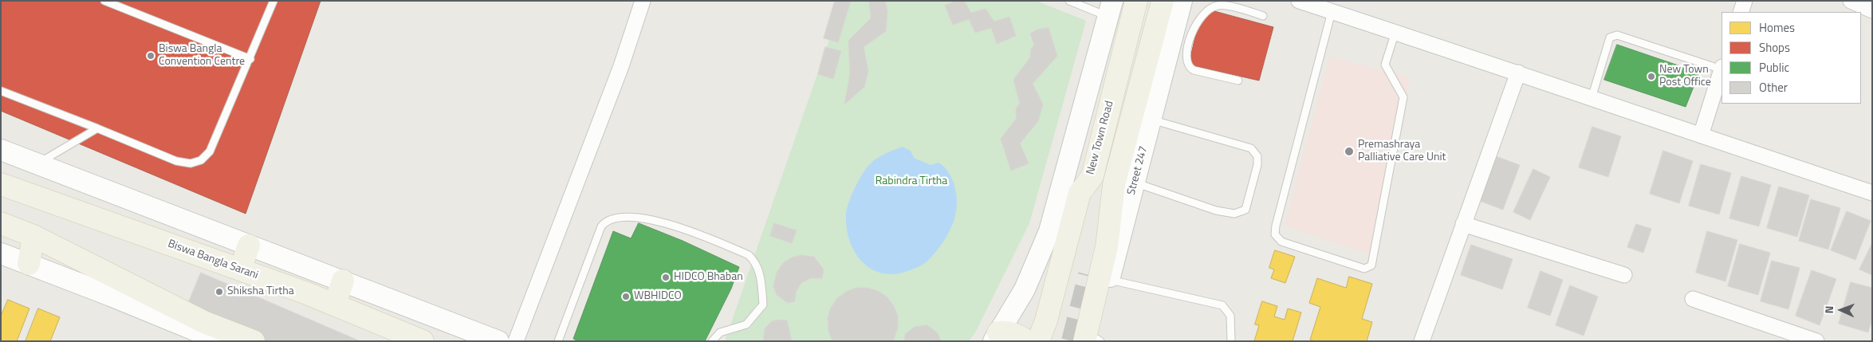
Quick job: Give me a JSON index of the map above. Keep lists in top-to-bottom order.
{
  "streets": {
    "main road": ["New Town Road", "Biswa Bangla Sarani"],
    "street": ["Street 247"]
  },
  "parks": ["Rabindra Tirtha"],
  "places": [
    "Biswa Bangla Convention Centre",
    "New Town Post Office",
    "Premashraya Palliative Care Unit",
    "HIDCO Bhaban",
    "Shiksha Tirtha",
    "WBHIDCO"
  ],
  "legend": [
    "Homes",
    "Shops",
    "Public",
    "Other"
  ],
  "north": "left"
}
